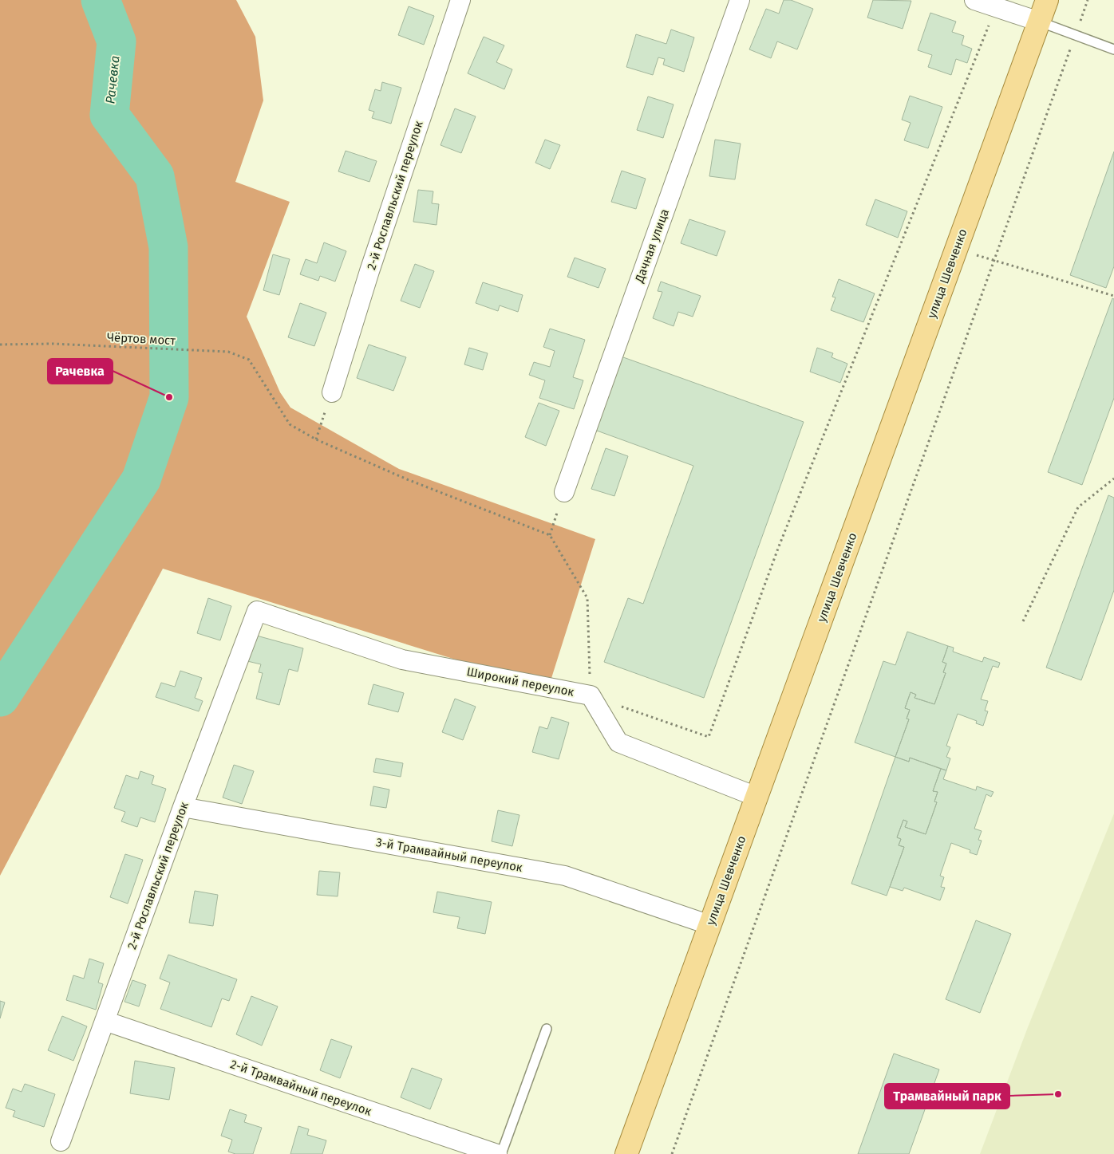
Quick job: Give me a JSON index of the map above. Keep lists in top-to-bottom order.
{
  "streets": {
    "main road": ["улица Шевченко"],
    "street": [
      "2-й Рославльский переулок",
      "Дачная улица",
      "Широкий переулок",
      "3-й Трамвайный переулок",
      "2-й Трамвайный переулок"
    ],
    "path": ["Чёртов мост"]
  },
  "crossings": [
    ["2-й Рославльский переулок", "Широкий переулок"],
    ["2-й Рославльский переулок", "3-й Трамвайный переулок"],
    ["2-й Рославльский переулок", "2-й Трамвайный переулок"],
    ["улица Шевченко", "Широкий переулок"],
    ["улица Шевченко", "3-й Трамвайный переулок"]
  ],
  "water": ["Рачевка"],
  "places": ["Рачевка", "Трамвайный парк"]
}
